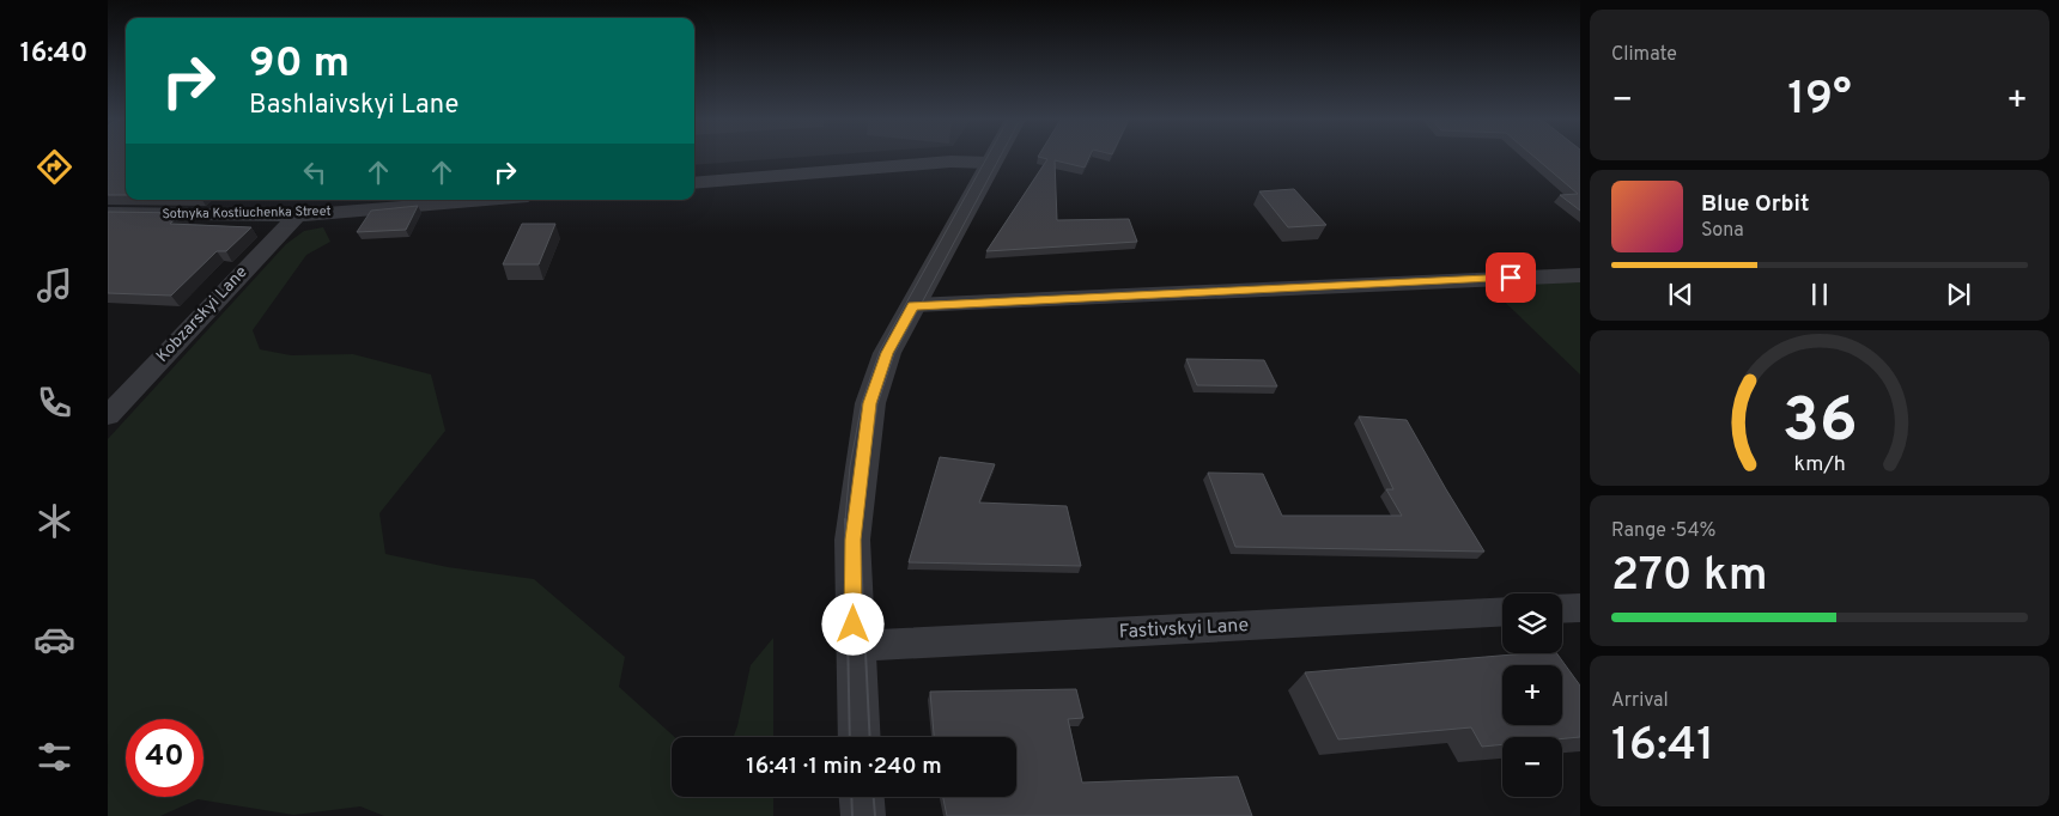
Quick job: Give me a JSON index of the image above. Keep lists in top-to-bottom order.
{
  "streets": {
    "street": ["Sotnyka Kostiuchenka Street", "Kobzarskyi Lane", "Fastivskyi Lane"]
  },
  "crossings": [
    ["Sotnyka Kostiuchenka Street", "Kobzarskyi Lane"]
  ],
  "page": {
    "tabs": "16:40",
    "tile": [
      "Climate",
      ["Range · 54%", "270 km"],
      ["Arrival", "16:41"]
    ],
    "turn": ["90 m", "Bashlaivskyi Lane"],
    "heat": ["−", "19°", "+"],
    "song": ["Blue Orbit", "Sona"],
    "map_buttons": ["+", "−"],
    "limit": "40",
    "trip": "16:41 · 1 min · 240 m",
    "gauge": ["36", "km/h"]
  }
}
